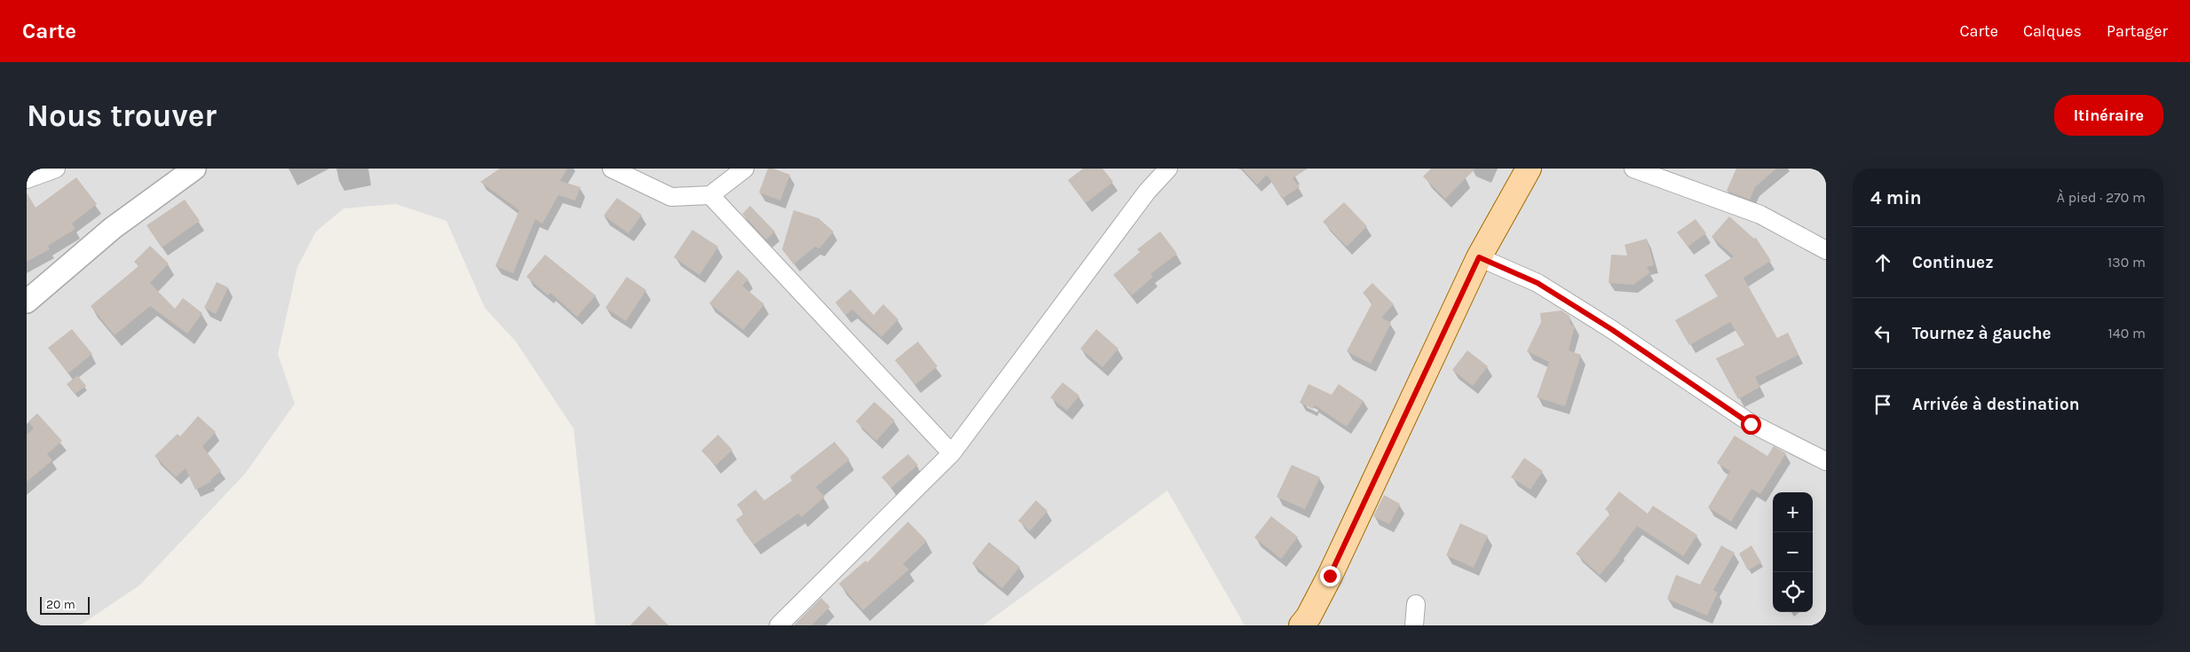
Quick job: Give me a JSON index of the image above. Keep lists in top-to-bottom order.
{
  "scale_bar": "20 m",
  "page": {
    "header": "Carte",
    "nav": ["Carte", "Calques", "Partager"],
    "buttons": "Itinéraire",
    "title": "Nous trouver",
    "heading": ["4 min", "À pied · 270 m"],
    "list": [
      ["Continuez", "130 m"],
      ["Tournez à gauche", "140 m"],
      "Arrivée à destination"
    ],
    "map_buttons": ["+", "−"],
    "scale": "20 m"
  }
}
